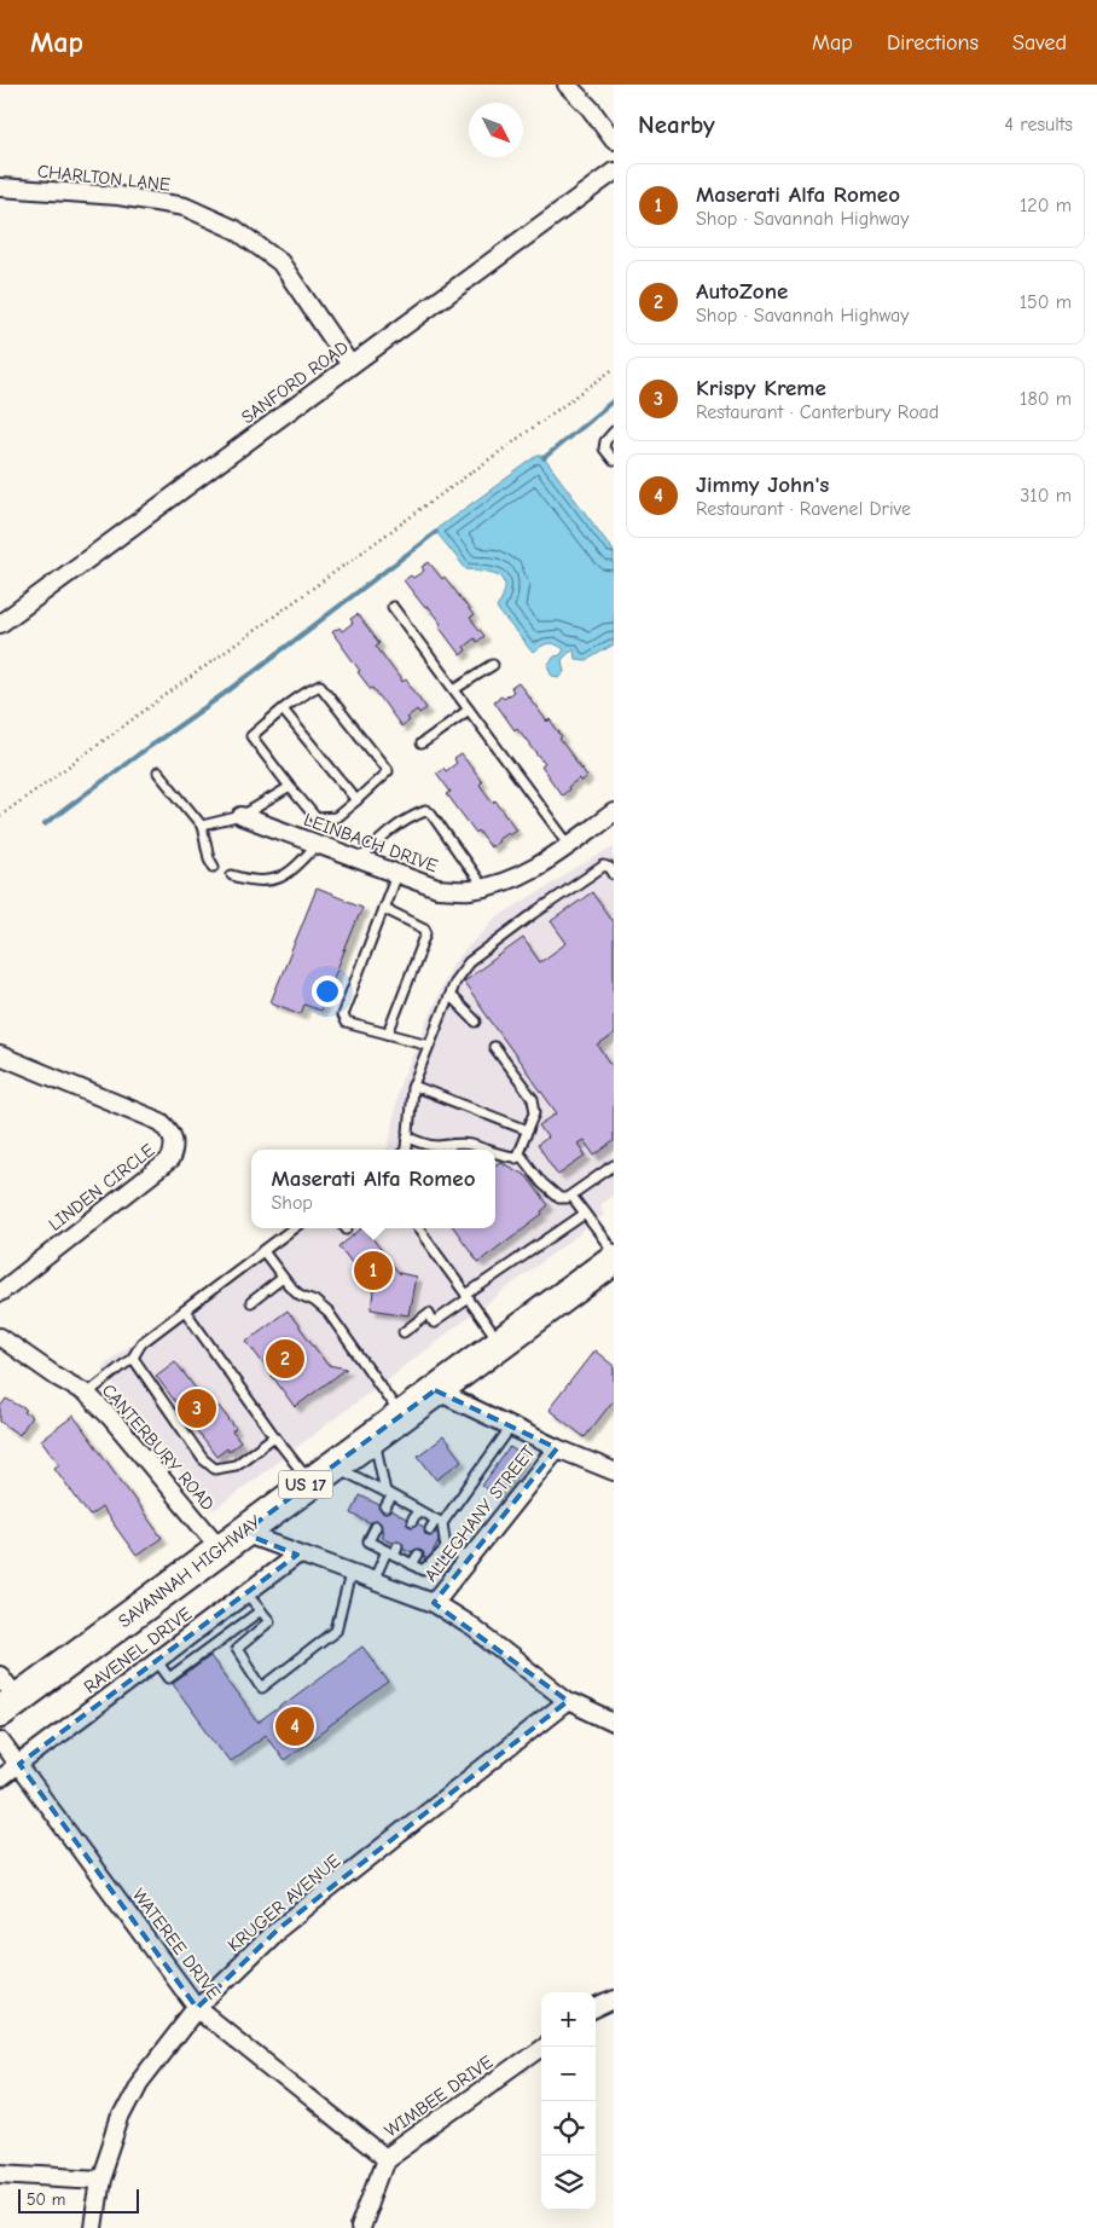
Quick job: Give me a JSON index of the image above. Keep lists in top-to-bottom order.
{
  "streets": {
    "highway": ["US 17", "SAVANNAH HIGHWAY"],
    "street": [
      "CHARLTON LANE",
      "SANFORD ROAD",
      "LEINBACH DRIVE",
      "LINDEN CIRCLE",
      "CANTERBURY ROAD",
      "ALLEGHANY STREET",
      "RAVENEL DRIVE",
      "KRUGER AVENUE",
      "WATEREE DRIVE",
      "WIMBEE DRIVE"
    ]
  },
  "crossings": [
    ["CHARLTON LANE", "SANFORD ROAD"],
    ["CANTERBURY ROAD", "SAVANNAH HIGHWAY"],
    ["RAVENEL DRIVE", "WATEREE DRIVE"],
    ["KRUGER AVENUE", "WATEREE DRIVE"],
    ["WATEREE DRIVE", "WIMBEE DRIVE"]
  ],
  "scale_bar": "50 m",
  "north": "bottom right",
  "page": {
    "header": "Map",
    "nav": ["Map", "Directions", "Saved"],
    "heading": ["Nearby", "4 results"],
    "list": [
      {
        "mark": "1",
        "name": "Maserati Alfa Romeo",
        "note": "Shop · Savannah Highway",
        "value": "120 m"
      },
      {
        "mark": "2",
        "name": "AutoZone",
        "note": "Shop · Savannah Highway",
        "value": "150 m"
      },
      {
        "mark": "3",
        "name": "Krispy Kreme",
        "note": "Restaurant · Canterbury Road",
        "value": "180 m"
      },
      {
        "mark": "4",
        "name": "Jimmy John's",
        "note": "Restaurant · Ravenel Drive",
        "value": "310 m"
      }
    ],
    "popup": ["Maserati Alfa Romeo", "Shop"],
    "pins": [
      "1",
      "2",
      "3",
      "4"
    ],
    "map_buttons": ["+", "−"],
    "scale": "50 m"
  }
}
